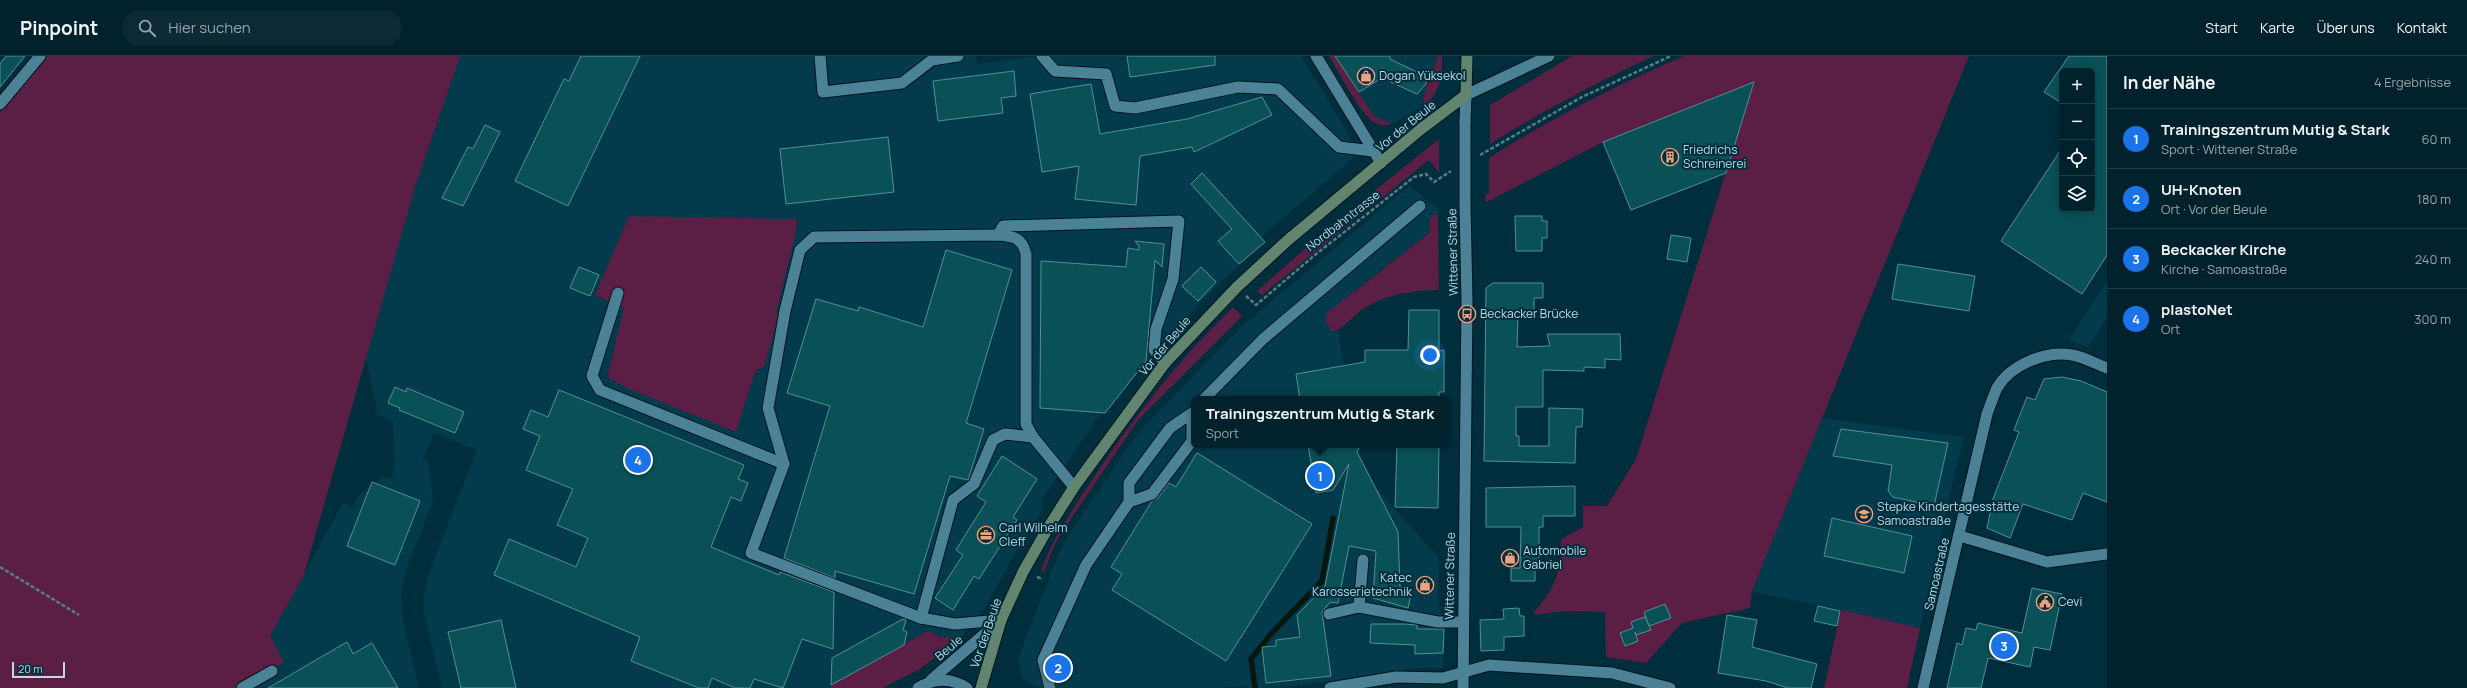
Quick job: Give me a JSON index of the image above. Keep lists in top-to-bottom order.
{
  "streets": {
    "main road": ["Vor der Beule", "Wittener Straße"],
    "street": ["Samoastraße", "Beule"],
    "path": ["Nordbahntrasse"]
  },
  "crossings": [
    ["Vor der Beule", "Wittener Straße"],
    ["Vor der Beule", "Beule"]
  ],
  "places": {
    "shop": ["Dogan Yüksekol", "Automobile Gabriel", "Katec Karosserietechnik"],
    "building": ["Friedrichs Schreinerei"],
    "bus stop": ["Beckacker Brücke"],
    "school or university": ["Stepke Kindertagesstätte Samoastraße"],
    "office": ["Carl Wilhelm Cleff"],
    "public building": ["Cevi"]
  },
  "scale_bar": "20 m",
  "page": {
    "header": "Pinpoint",
    "search": "Hier suchen",
    "nav": [
      "Start",
      "Karte",
      "Über uns",
      "Kontakt"
    ],
    "heading": ["In der Nähe", "4 Ergebnisse"],
    "map_buttons": ["+", "−"],
    "list": [
      {
        "mark": "1",
        "name": "Trainingszentrum Mutig & Stark",
        "note": "Sport · Wittener Straße",
        "value": "60 m"
      },
      {
        "mark": "2",
        "name": "UH-Knoten",
        "note": "Ort · Vor der Beule",
        "value": "180 m"
      },
      {
        "mark": "3",
        "name": "Beckacker Kirche",
        "note": "Kirche · Samoastraße",
        "value": "240 m"
      },
      {
        "mark": "4",
        "name": "plastoNet",
        "note": "Ort",
        "value": "300 m"
      }
    ],
    "popup": ["Trainingszentrum Mutig & Stark", "Sport"],
    "pins": [
      "4",
      "1",
      "3",
      "2"
    ],
    "scale": "20 m"
  }
}
